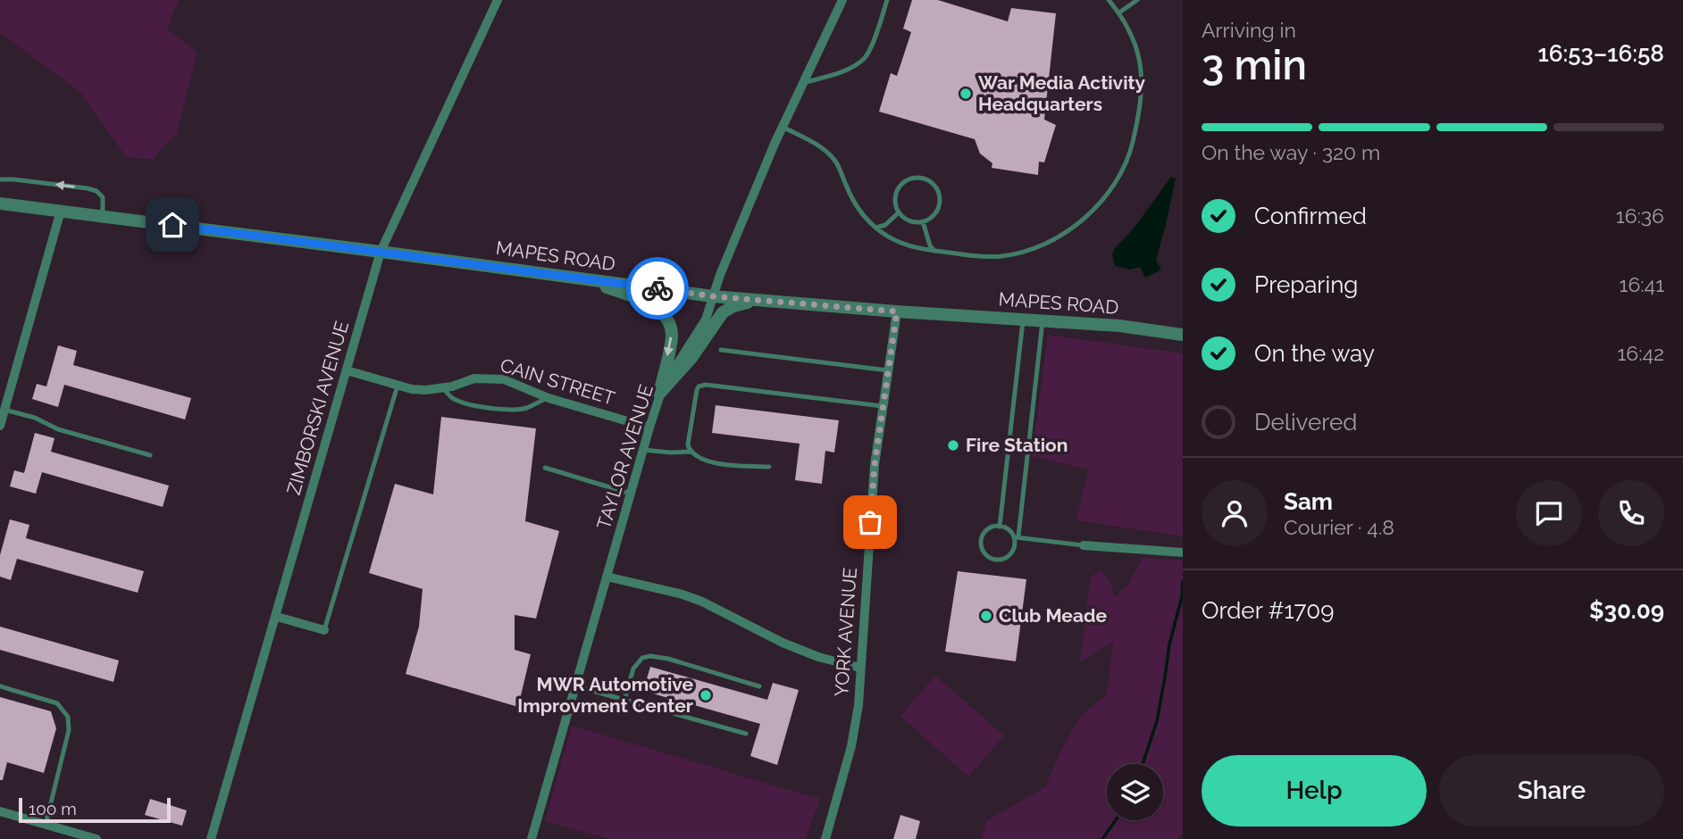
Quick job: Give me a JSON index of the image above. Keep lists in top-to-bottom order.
{
  "streets": {
    "street": [
      "MAPES ROAD",
      "CAIN STREET",
      "ZIMBORSKI AVENUE",
      "TAYLOR AVENUE",
      "YORK AVENUE"
    ]
  },
  "crossings": [
    ["MAPES ROAD", "ZIMBORSKI AVENUE"],
    ["MAPES ROAD", "TAYLOR AVENUE"],
    ["MAPES ROAD", "YORK AVENUE"],
    ["CAIN STREET", "ZIMBORSKI AVENUE"],
    ["CAIN STREET", "TAYLOR AVENUE"]
  ],
  "places": [
    "War Media Activity Headquarters",
    "Fire Station",
    "Club Meade",
    "MWR Automotive Improvment Center"
  ],
  "scale_bar": "100 m",
  "page": {
    "heading": ["3 min", "Arriving in", "16:53–16:58"],
    "panel": [
      "Sam",
      "Courier · 4.8",
      "Order #1709",
      "$30.09"
    ],
    "bar": "On the way · 320 m",
    "list": [
      ["Confirmed", "16:36"],
      ["Preparing", "16:41"],
      ["On the way", "16:42"],
      "Delivered"
    ],
    "buttons": ["Help", "Share"],
    "scale": "100 m"
  }
}
